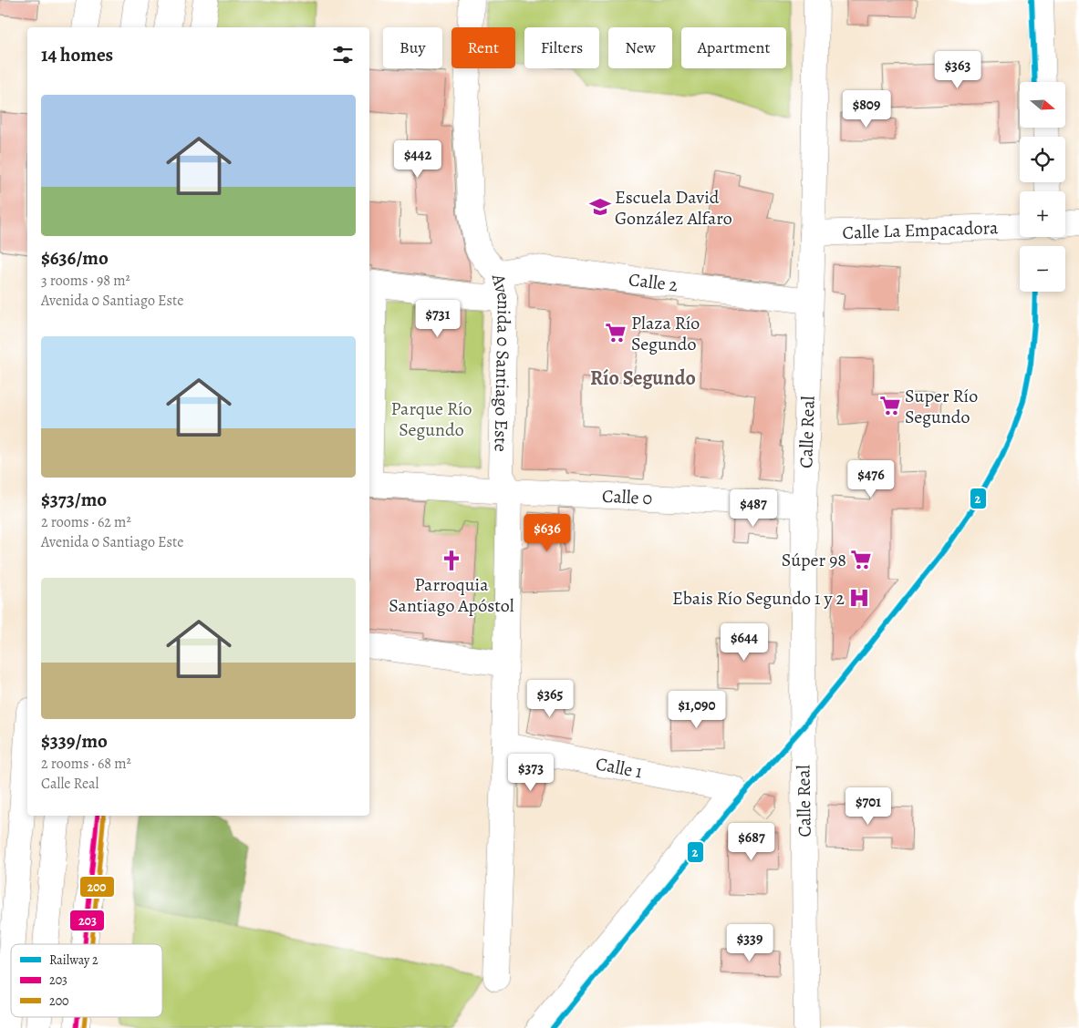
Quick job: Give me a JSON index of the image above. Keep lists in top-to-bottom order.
{
  "streets": {
    "main road": [
      "Calle La Empacadora",
      "Calle 2",
      "Avenida 0 Santiago Este",
      "Calle Real",
      "Calle 0",
      "Calle 1"
    ]
  },
  "crossings": [
    ["Calle La Empacadora", "Calle Real"],
    ["Calle 2", "Avenida 0 Santiago Este"],
    ["Calle 2", "Calle Real"],
    ["Avenida 0 Santiago Este", "Calle 0"],
    ["Avenida 0 Santiago Este", "Calle 1"],
    ["Calle Real", "Calle 0"]
  ],
  "districts": ["Río Segundo"],
  "parks": ["Parque Río Segundo"],
  "places": {
    "school or university": ["Escuela David González Alfaro"],
    "supermarket": ["Plaza Río Segundo", "Super Río Segundo", "Súper 98"],
    "church": ["Parroquia Santiago Apóstol"],
    "hospital": ["Ebais Río Segundo 1 y 2"]
  },
  "lines": ["rail line 2", "transit line 203", "transit line 200"],
  "legend": ["Railway 2", "203", "200"],
  "north": "right",
  "page": {
    "chip": [
      "Buy",
      "Rent",
      "Filters",
      "New",
      "Apartment"
    ],
    "heading": "14 homes",
    "price": [
      "$363",
      "$809",
      "$442",
      "$731",
      "$476",
      "$487",
      "$636",
      "$644",
      "$365",
      "$1,090",
      "$373",
      "$701",
      "$687",
      "$339"
    ],
    "map_buttons": ["+", "−"],
    "list": [
      {
        "name": "$636/mo",
        "note": "3 rooms · 98 m² · Avenida 0 Santiago Este"
      },
      {
        "name": "$373/mo",
        "note": "2 rooms · 62 m² · Avenida 0 Santiago Este"
      },
      {
        "name": "$339/mo",
        "note": "2 rooms · 68 m² · Calle Real"
      }
    ]
  }
}
